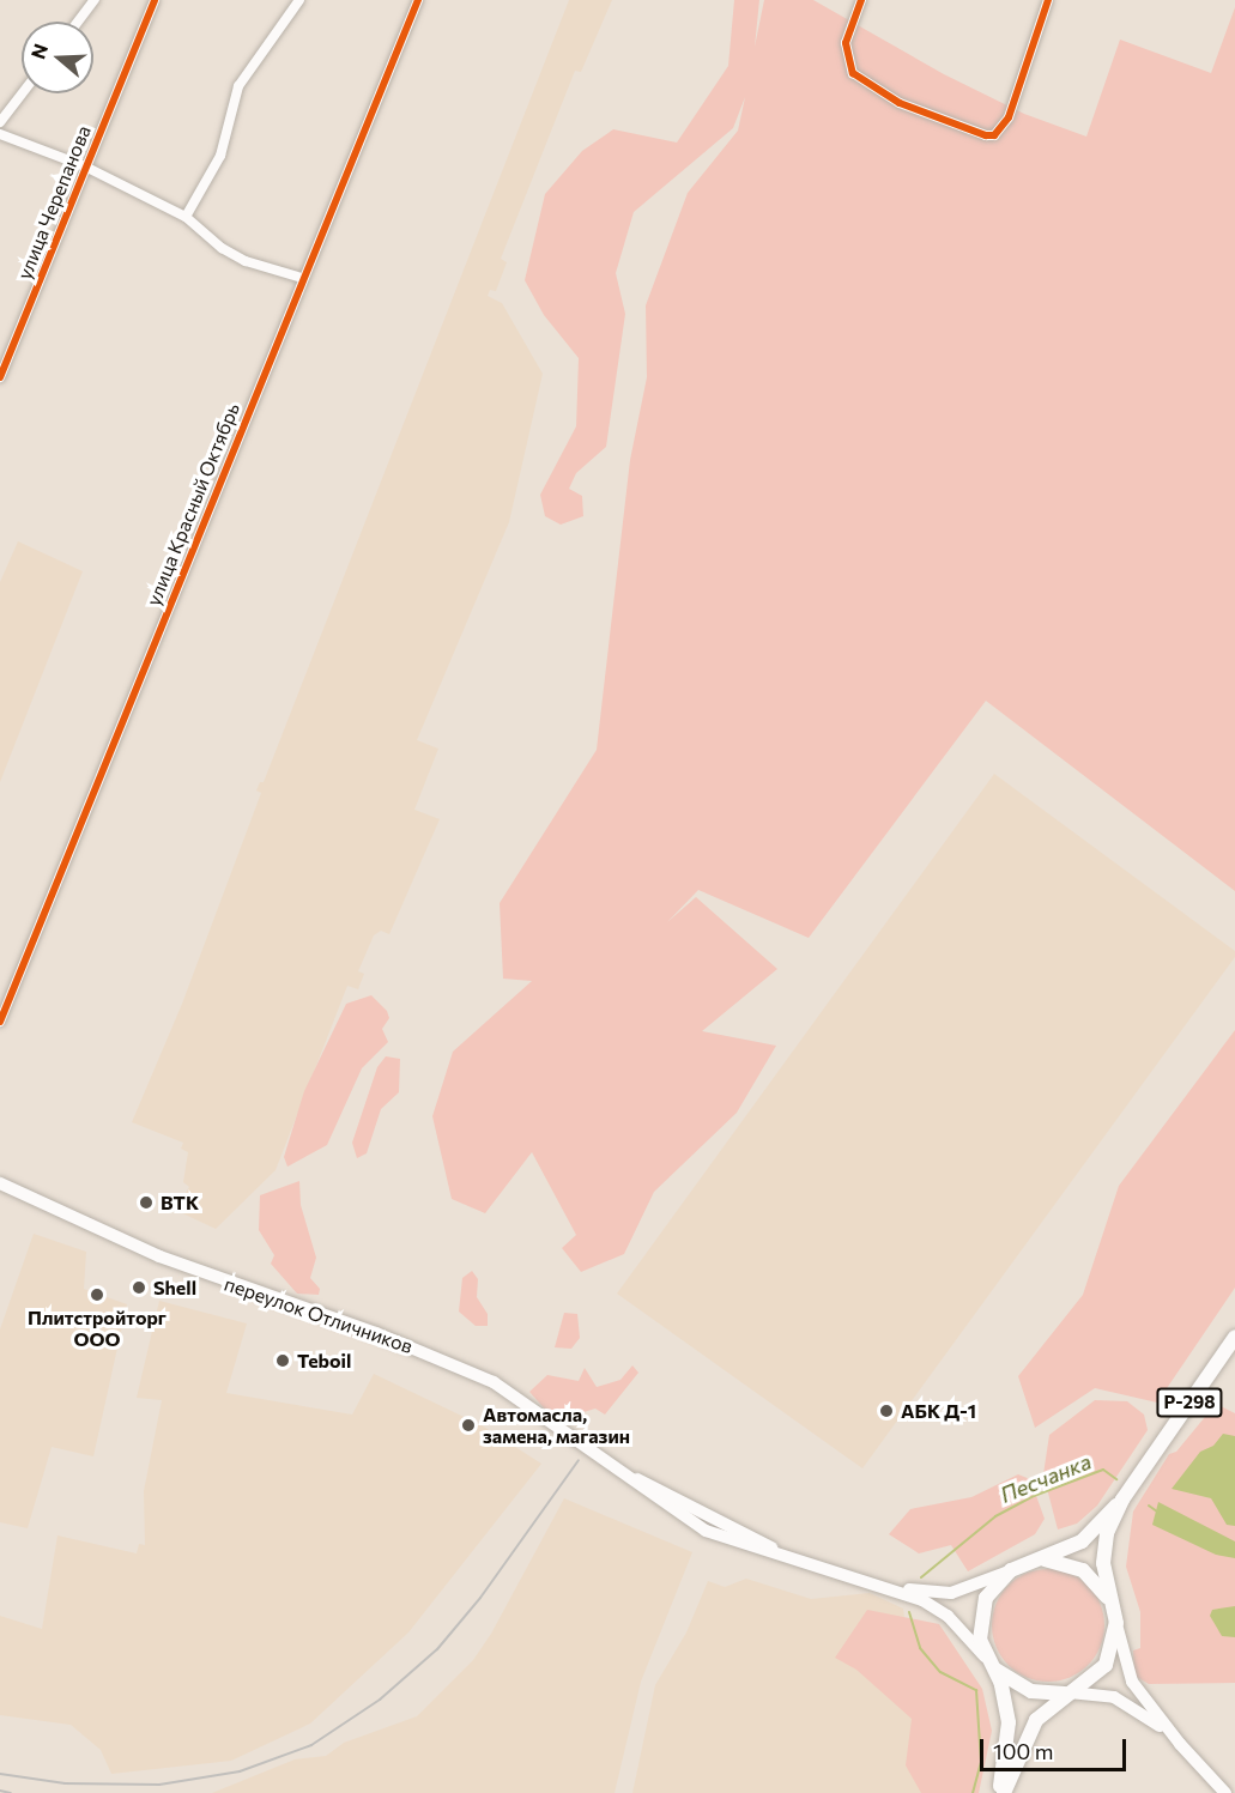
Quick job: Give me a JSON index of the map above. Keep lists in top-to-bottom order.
{
  "streets": {
    "highway": ["Р-298"],
    "main road": ["переулок Отличников"],
    "street": ["улица Черепанова", "улица Красный Октябрь"]
  },
  "water": ["Песчанка"],
  "places": [
    "ВТК",
    "Shell",
    "Плитстройторг ООО",
    "Teboil",
    "АБК Д-1",
    "Автомасла, замена, магазин"
  ],
  "scale_bar": "100 m",
  "north": "left"
}
